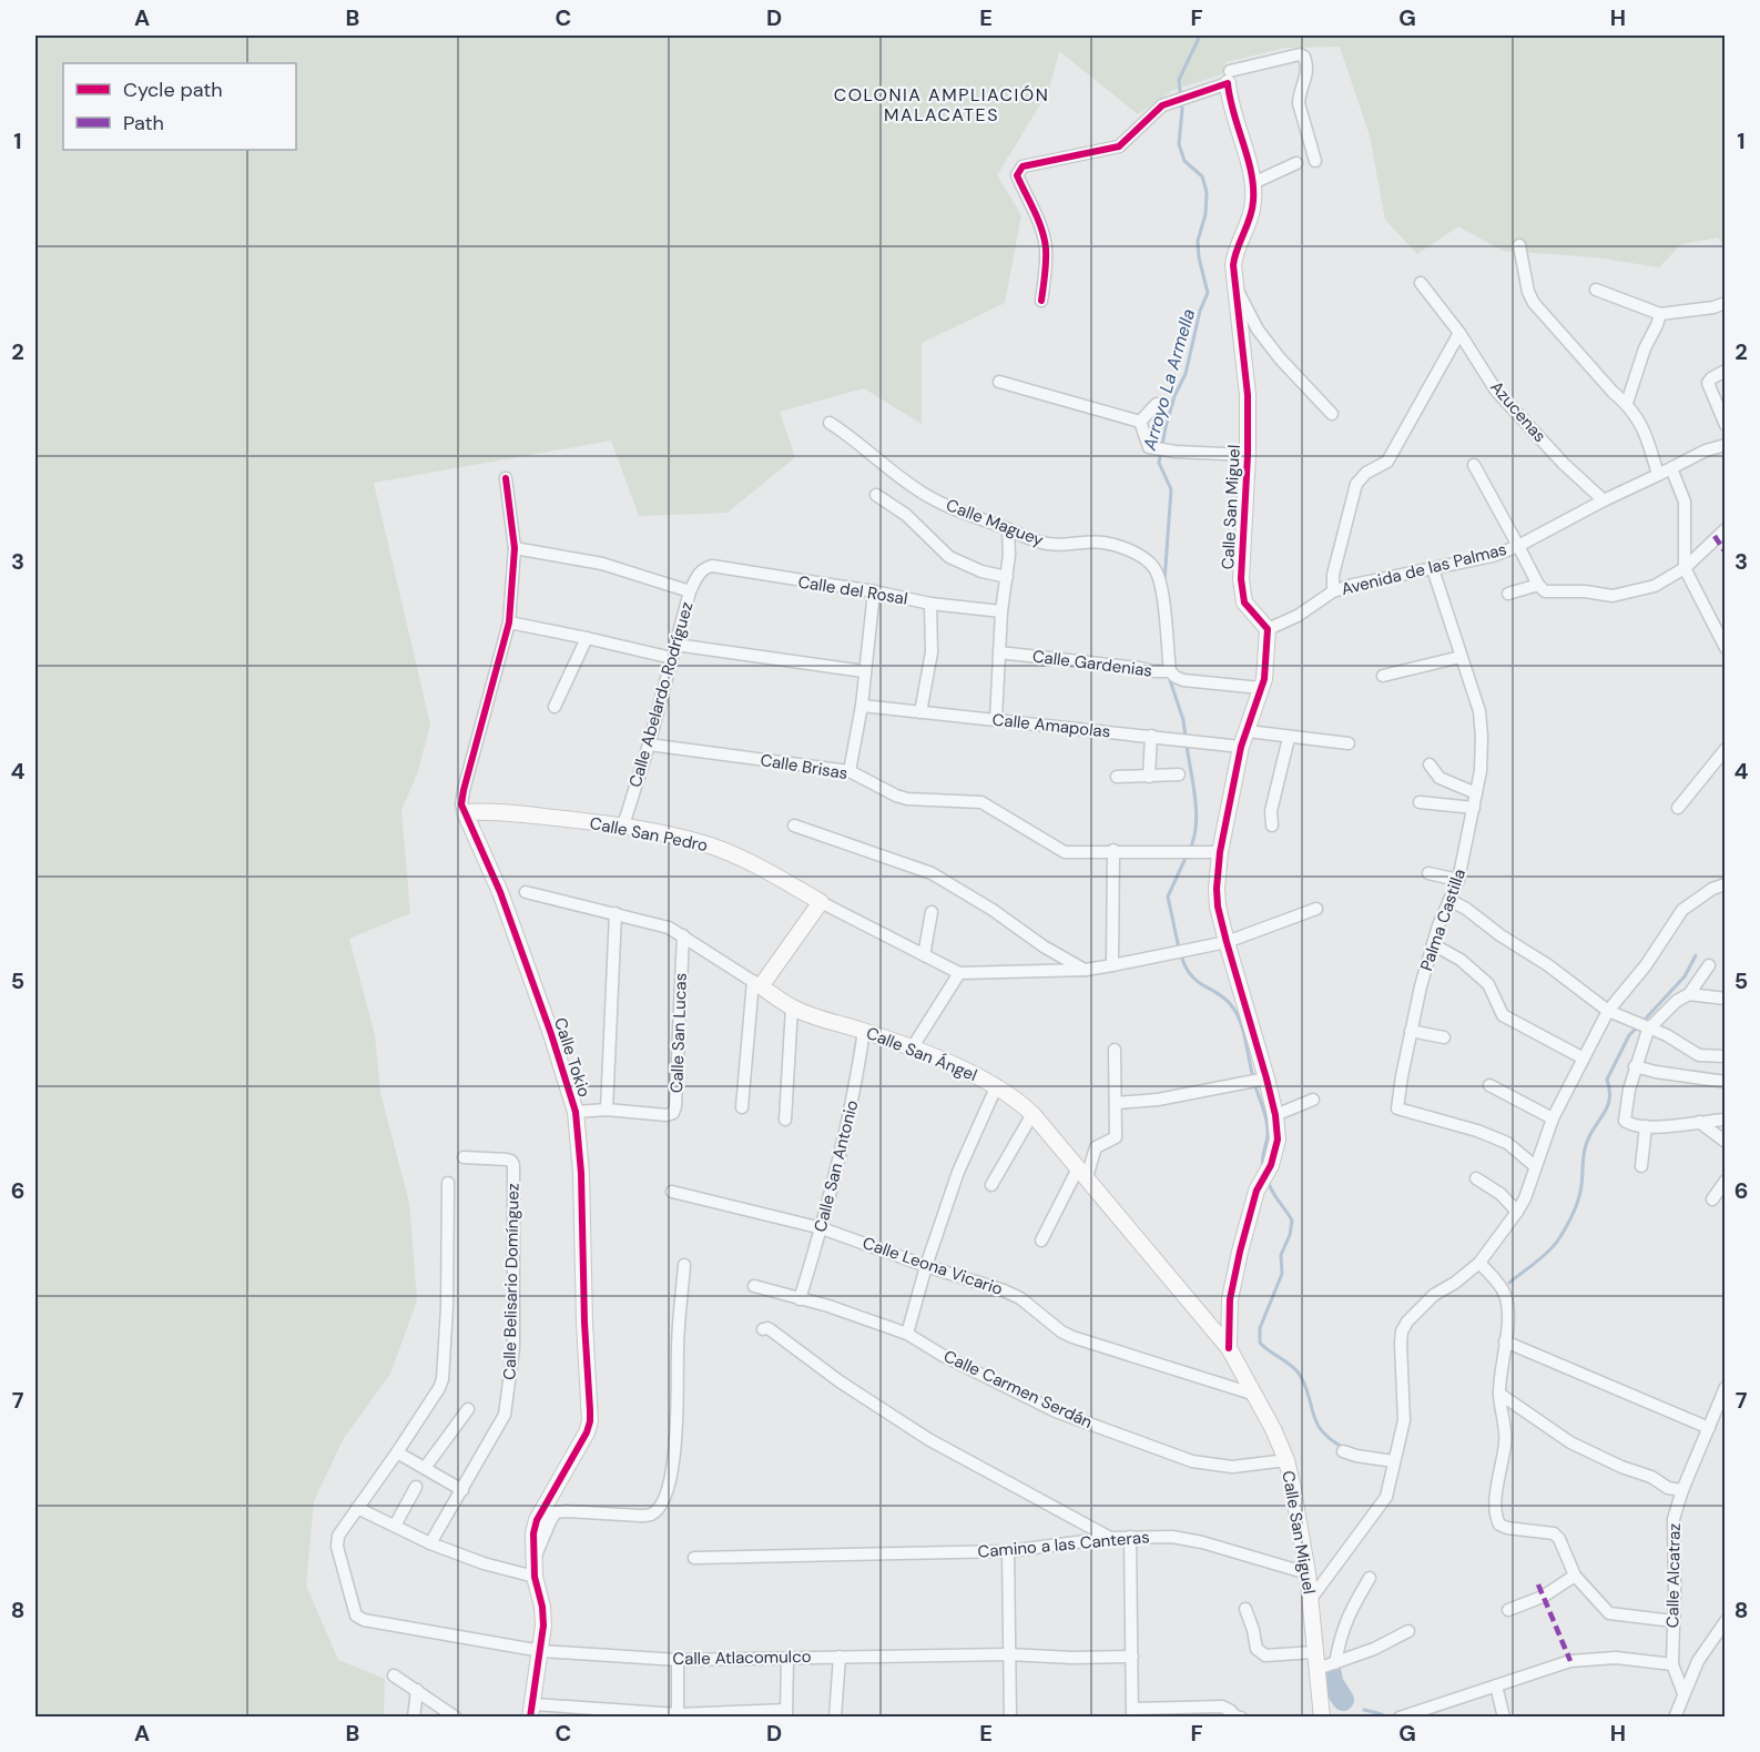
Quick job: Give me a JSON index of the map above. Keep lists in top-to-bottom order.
{
  "streets": {
    "street": [
      "Azucenas",
      "Calle San Miguel",
      "Calle Maguey",
      "Avenida de las Palmas",
      "Calle del Rosal",
      "Calle Gardenias",
      "Calle Abelardo Rodríguez",
      "Calle Amapolas",
      "Calle Brisas",
      "Calle San Pedro",
      "Palma Castilla",
      "Calle San Lucas",
      "Calle San Ángel",
      "Calle Tokio",
      "Calle San Antonio",
      "Calle Leona Vicario",
      "Calle Belisario Domínguez",
      "Calle Carmen Serdán",
      "Camino a las Canteras",
      "Calle Alcatraz",
      "Calle Atlacomulco"
    ]
  },
  "crossings": [
    ["Azucenas", "Avenida de las Palmas"],
    ["Calle San Miguel", "Avenida de las Palmas"],
    ["Calle San Miguel", "Calle San Ángel"],
    ["Calle San Miguel", "Calle Leona Vicario"],
    ["Calle San Miguel", "Calle Carmen Serdán"],
    ["Calle San Miguel", "Camino a las Canteras"],
    ["Calle Maguey", "Calle Gardenias"],
    ["Avenida de las Palmas", "Palma Castilla"],
    ["Calle del Rosal", "Calle Abelardo Rodríguez"],
    ["Calle Abelardo Rodríguez", "Calle Brisas"],
    ["Calle Abelardo Rodríguez", "Calle San Pedro"],
    ["Calle San Pedro", "Calle Tokio"],
    ["Calle San Lucas", "Calle San Ángel"],
    ["Calle San Lucas", "Calle Tokio"],
    ["Calle San Ángel", "Calle San Antonio"],
    ["Calle Tokio", "Calle Atlacomulco"],
    ["Calle San Antonio", "Calle Leona Vicario"],
    ["Calle San Antonio", "Calle Carmen Serdán"]
  ],
  "districts": ["COLONIA AMPLIACIÓN MALACATES"],
  "water": ["Arroyo La Armella"],
  "legend": ["Cycle path", "Path"],
  "grid": {
    "columns": [
      "A",
      "B",
      "C",
      "D",
      "E",
      "F",
      "G",
      "H"
    ],
    "rows": [
      "1",
      "2",
      "3",
      "4",
      "5",
      "6",
      "7",
      "8"
    ]
  }
}
